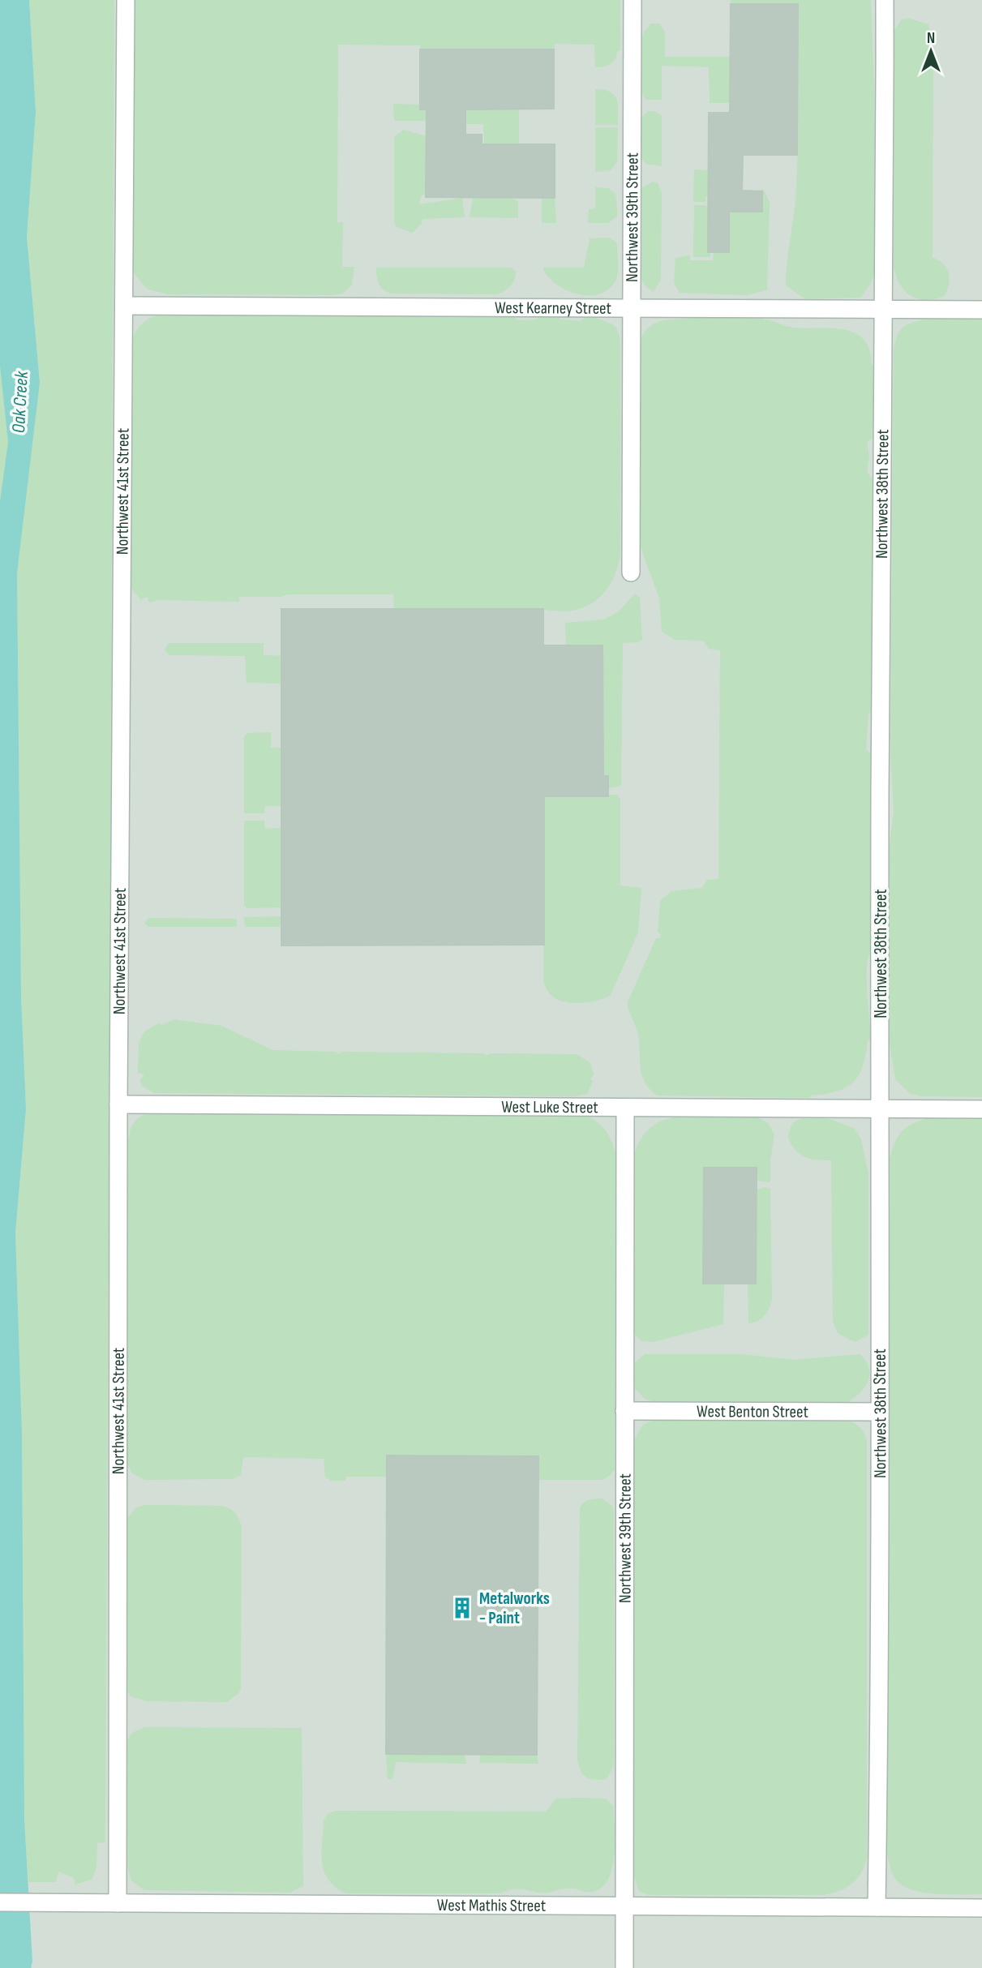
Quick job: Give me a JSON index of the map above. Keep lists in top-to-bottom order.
{
  "streets": {
    "street": [
      "Northwest 39th Street",
      "West Kearney Street",
      "Northwest 41st Street",
      "Northwest 38th Street",
      "West Luke Street",
      "West Benton Street",
      "West Mathis Street"
    ]
  },
  "crossings": [
    ["Northwest 39th Street", "West Kearney Street"],
    ["Northwest 39th Street", "West Luke Street"],
    ["Northwest 39th Street", "West Benton Street"],
    ["Northwest 39th Street", "West Mathis Street"],
    ["West Kearney Street", "Northwest 41st Street"],
    ["West Kearney Street", "Northwest 38th Street"],
    ["Northwest 41st Street", "West Luke Street"],
    ["Northwest 41st Street", "West Mathis Street"],
    ["Northwest 38th Street", "West Luke Street"],
    ["Northwest 38th Street", "West Benton Street"],
    ["Northwest 38th Street", "West Mathis Street"]
  ],
  "water": ["Oak Creek"],
  "places": {
    "building": ["Metalworks - Paint"]
  },
  "north": "top"
}
